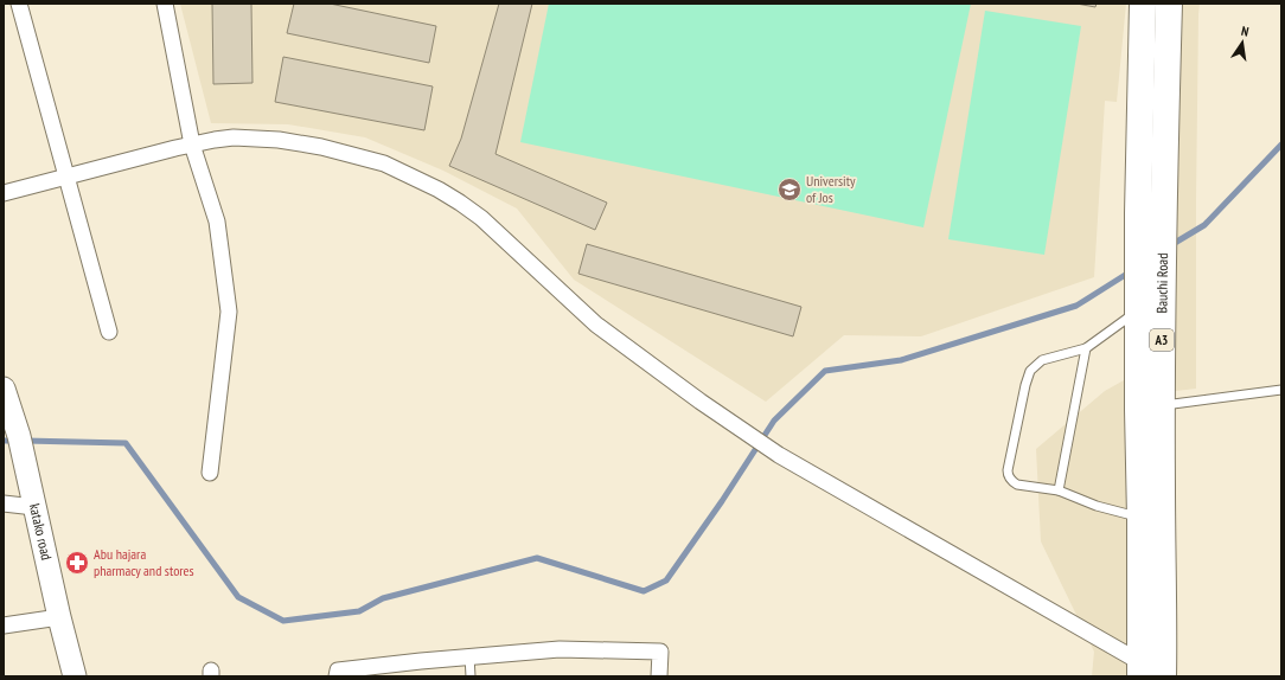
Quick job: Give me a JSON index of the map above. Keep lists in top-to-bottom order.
{
  "streets": {
    "highway": ["Bauchi Road", "A3"],
    "street": ["katako road"]
  },
  "places": {
    "school or university": ["University of Jos"],
    "pharmacy": ["Abu hajara pharmacy and stores"]
  },
  "north": "top"
}
